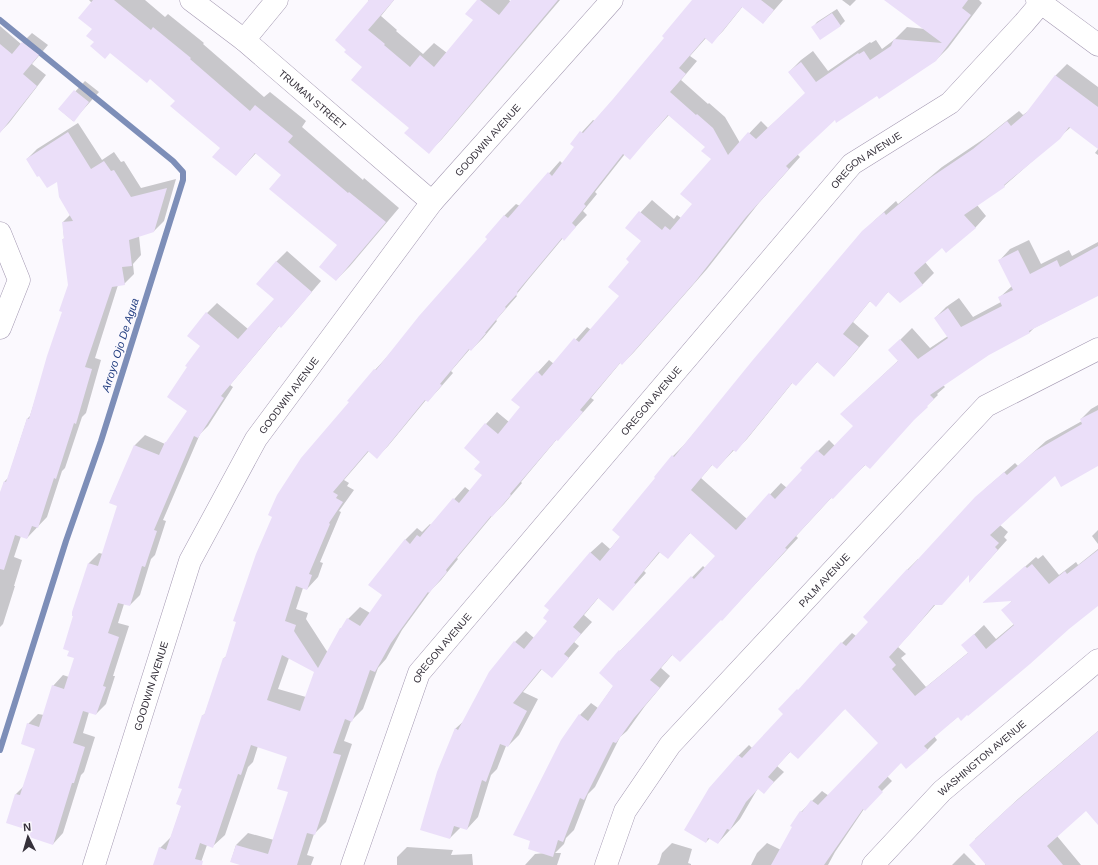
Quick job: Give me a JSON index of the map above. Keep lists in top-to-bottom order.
{
  "streets": {
    "street": [
      "TRUMAN STREET",
      "GOODWIN AVENUE",
      "OREGON AVENUE",
      "PALM AVENUE",
      "WASHINGTON AVENUE"
    ]
  },
  "crossings": [
    ["TRUMAN STREET", "GOODWIN AVENUE"]
  ],
  "water": ["Arroyo Ojo De Agua"],
  "north": "top"
}
